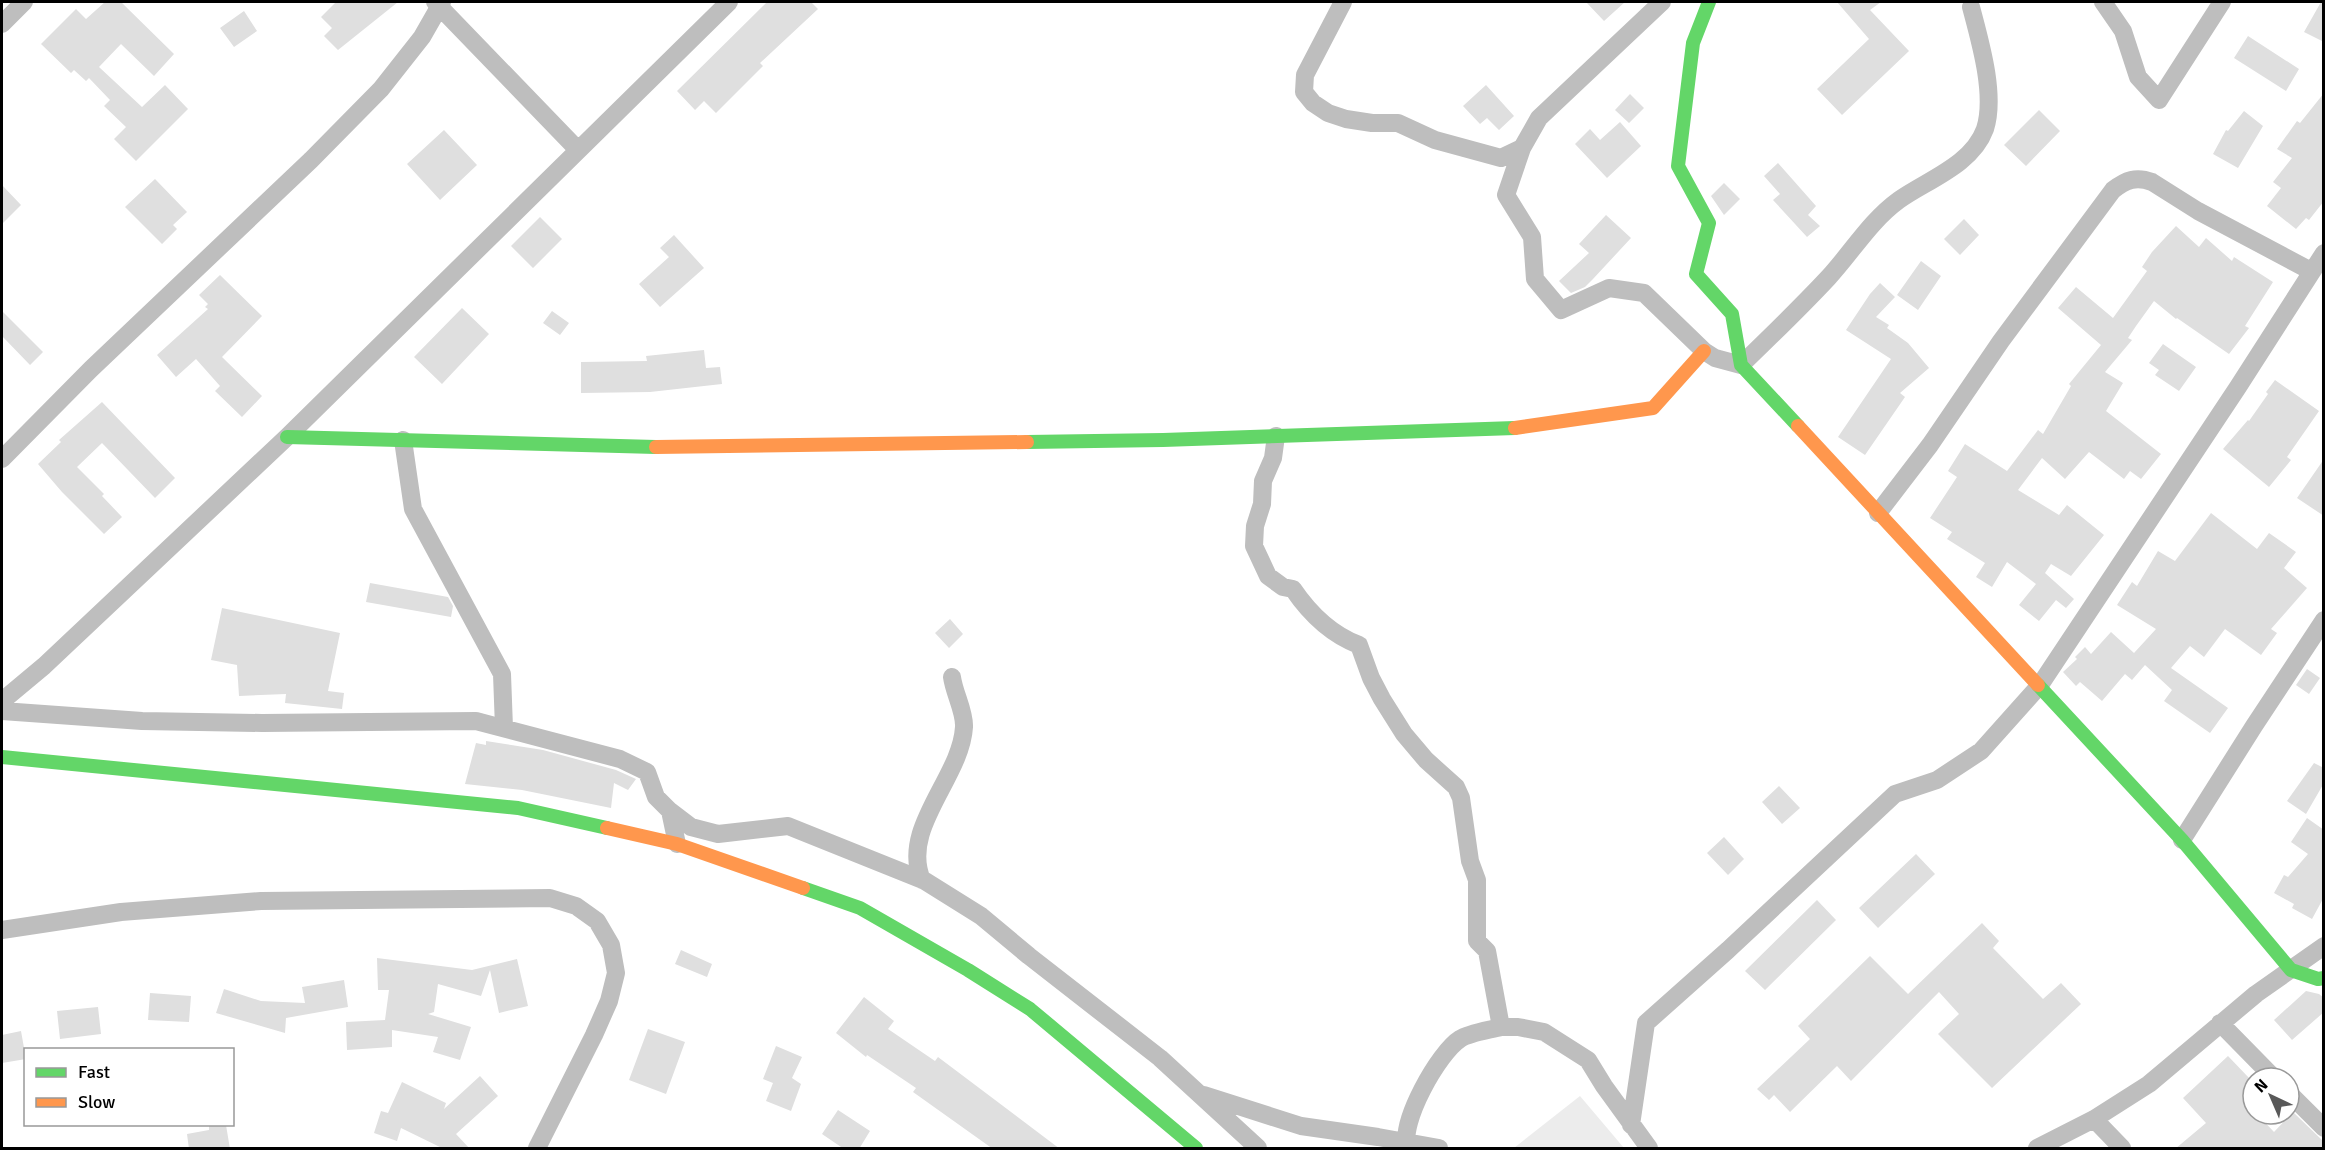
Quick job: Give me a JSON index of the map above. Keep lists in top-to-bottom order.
{
  "legend": ["Fast", "Slow"],
  "north": "top left"
}
